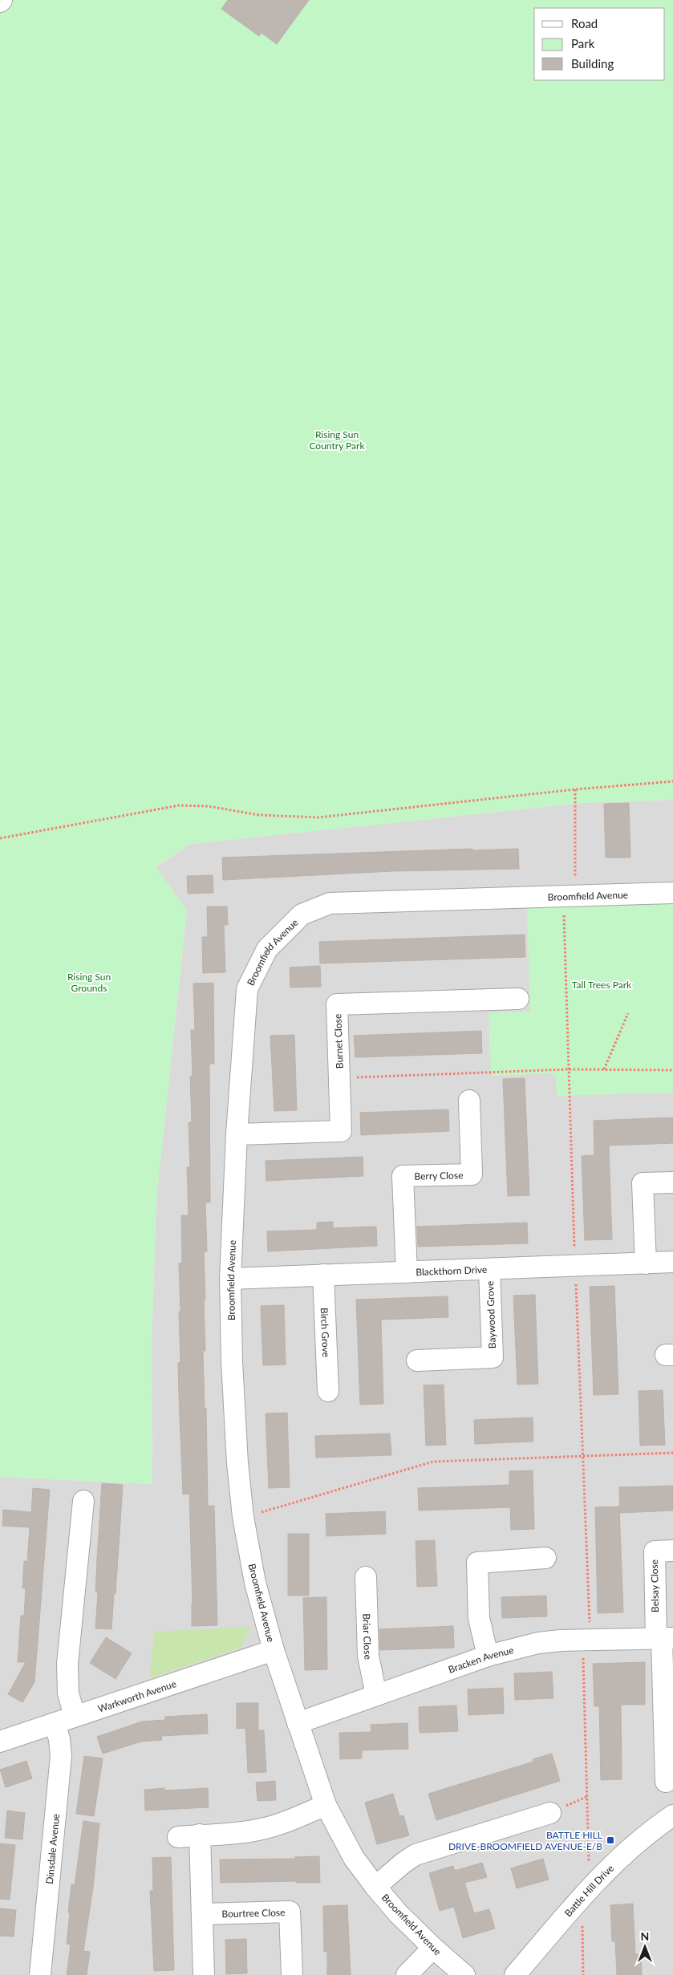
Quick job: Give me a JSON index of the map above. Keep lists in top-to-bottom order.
{
  "streets": {
    "street": [
      "Broomfield Avenue",
      "Burnet Close",
      "Berry Close",
      "Blackthorn Drive",
      "Baywood Grove",
      "Birch Grove",
      "Belsay Close",
      "Briar Close",
      "Bracken Avenue",
      "Warkworth Avenue",
      "Dinsdale Avenue",
      "Battle Hill Drive",
      "Bourtree Close"
    ]
  },
  "crossings": [
    ["Broomfield Avenue", "Burnet Close"],
    ["Broomfield Avenue", "Blackthorn Drive"],
    ["Broomfield Avenue", "Bracken Avenue"],
    ["Broomfield Avenue", "Warkworth Avenue"],
    ["Berry Close", "Blackthorn Drive"],
    ["Blackthorn Drive", "Baywood Grove"],
    ["Blackthorn Drive", "Birch Grove"],
    ["Belsay Close", "Bracken Avenue"],
    ["Briar Close", "Bracken Avenue"],
    ["Warkworth Avenue", "Dinsdale Avenue"]
  ],
  "parks": ["Rising Sun Country Park", "Rising Sun Grounds", "Tall Trees Park"],
  "places": {
    "transit": ["BATTLE HILL DRIVE-BROOMFIELD AVENUE-E/B"]
  },
  "legend": ["Road", "Park", "Building"],
  "north": "top"
}
